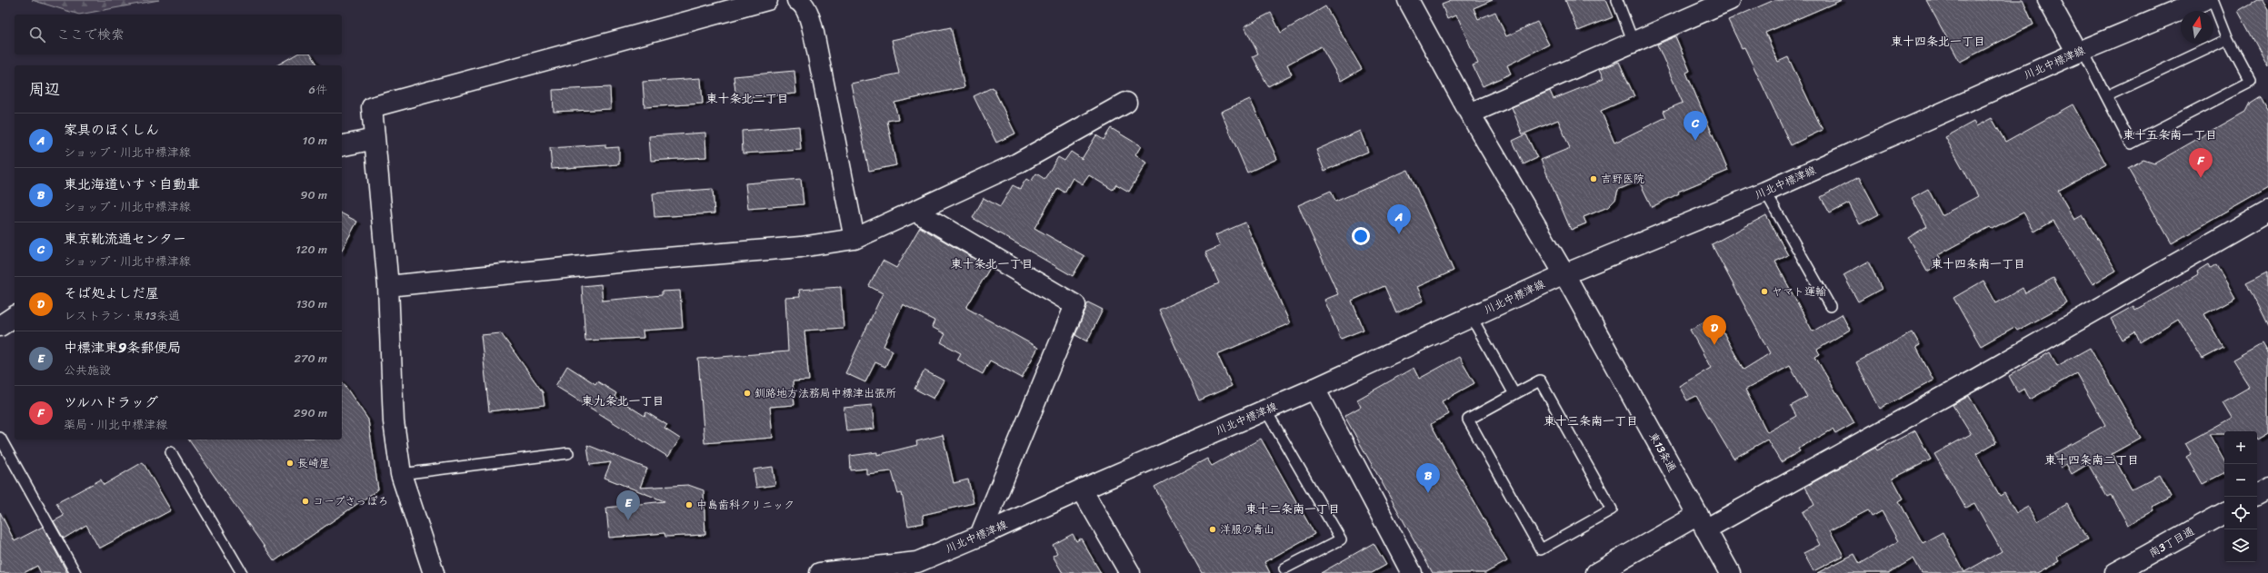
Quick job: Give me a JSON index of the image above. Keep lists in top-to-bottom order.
{
  "streets": {
    "street": ["川北中標津線", "東13条通", "南3丁目通"]
  },
  "crossings": [
    ["川北中標津線", "東13条通"]
  ],
  "districts": [
    "東十四条北一丁目",
    "東十条北二丁目",
    "東十五条南一丁目",
    "東十条北一丁目",
    "東十四条南一丁目",
    "東九条北一丁目",
    "東十三条南一丁目",
    "東十四条南二丁目",
    "東十二条南一丁目"
  ],
  "places": [
    "吉野医院",
    "ヤマト運輸",
    "釧路地方法務局中標津出張所",
    "長崎屋",
    "コープさっぽろ",
    "中島歯科クリニック",
    "洋服の青山"
  ],
  "north": "top",
  "page": {
    "search": "ここで検索",
    "heading": ["周辺", "6件"],
    "pins": [
      "C",
      "F",
      "A",
      "D",
      "B",
      "E"
    ],
    "list": [
      {
        "mark": "A",
        "name": "家具のほくしん",
        "note": "ショップ · 川北中標津線",
        "value": "10 m"
      },
      {
        "mark": "B",
        "name": "東北海道いすゞ自動車",
        "note": "ショップ · 川北中標津線",
        "value": "90 m"
      },
      {
        "mark": "C",
        "name": "東京靴流通センター",
        "note": "ショップ · 川北中標津線",
        "value": "120 m"
      },
      {
        "mark": "D",
        "name": "そば処よしだ屋",
        "note": "レストラン · 東13条通",
        "value": "130 m"
      },
      {
        "mark": "E",
        "name": "中標津東9条郵便局",
        "note": "公共施設",
        "value": "270 m"
      },
      {
        "mark": "F",
        "name": "ツルハドラッグ",
        "note": "薬局 · 川北中標津線",
        "value": "290 m"
      }
    ],
    "map_buttons": ["+", "−"]
  }
}
